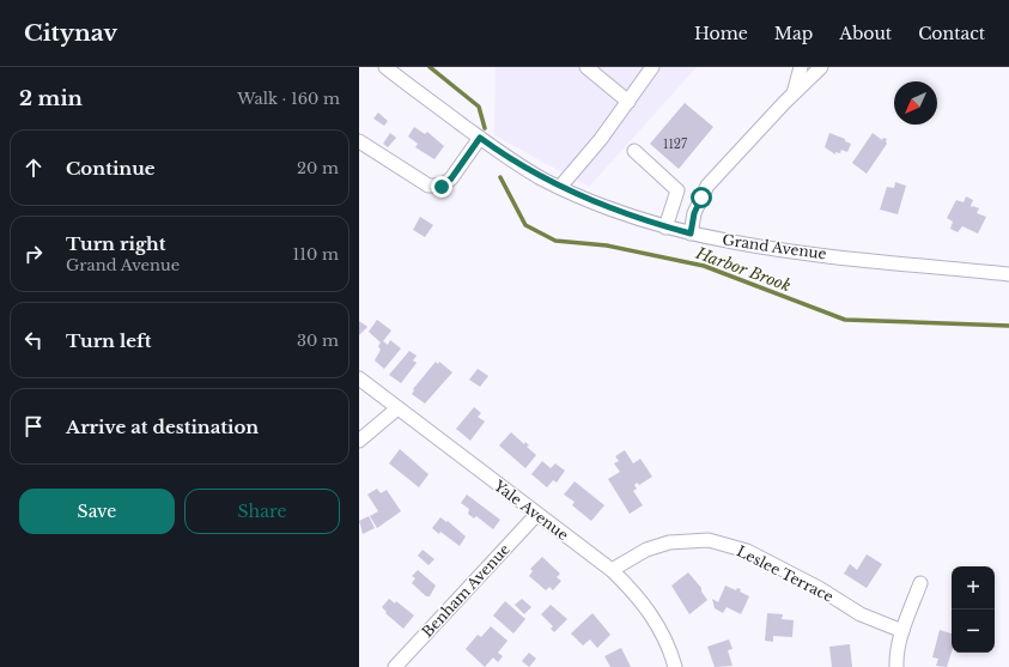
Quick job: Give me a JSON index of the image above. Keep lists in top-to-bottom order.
{
  "streets": {
    "street": [
      "Grand Avenue",
      "Yale Avenue",
      "Leslee Terrace",
      "Benham Avenue"
    ]
  },
  "crossings": [
    ["Yale Avenue", "Leslee Terrace"],
    ["Yale Avenue", "Benham Avenue"]
  ],
  "water": ["Harbor Brook"],
  "house_numbers": ["1127"],
  "north": "bottom left",
  "page": {
    "header": "Citynav",
    "nav": [
      "Home",
      "Map",
      "About",
      "Contact"
    ],
    "heading": ["2 min", "Walk · 160 m"],
    "list": [
      ["Continue", "20 m"],
      ["Turn right", "Grand Avenue", "110 m"],
      ["Turn left", "30 m"],
      "Arrive at destination"
    ],
    "buttons": ["Save", "Share"],
    "map_buttons": ["+", "−"]
  }
}
